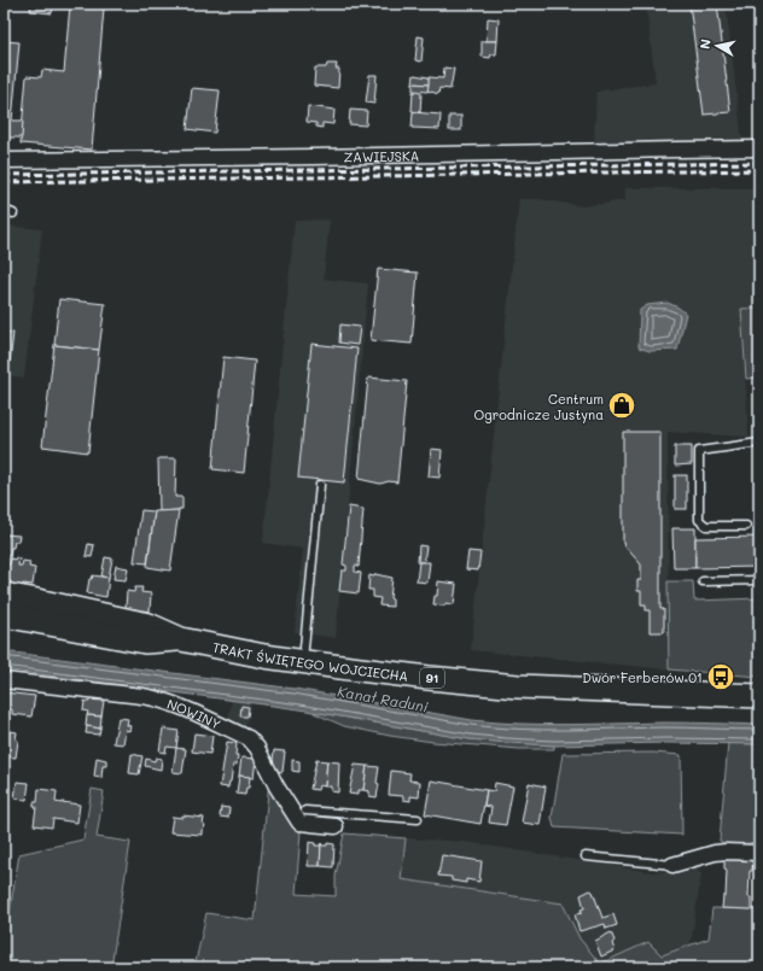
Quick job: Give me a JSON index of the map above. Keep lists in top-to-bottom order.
{
  "streets": {
    "main road": ["TRAKT ŚWIĘTEGO WOJCIECHA", "91"],
    "street": ["ZAWIEJSKA", "NOWINY"]
  },
  "water": ["Kanał Raduni"],
  "places": {
    "shop": ["Centrum Ogrodnicze Justyna"],
    "bus stop": ["Dwór Ferberów 01"]
  },
  "north": "left"
}
